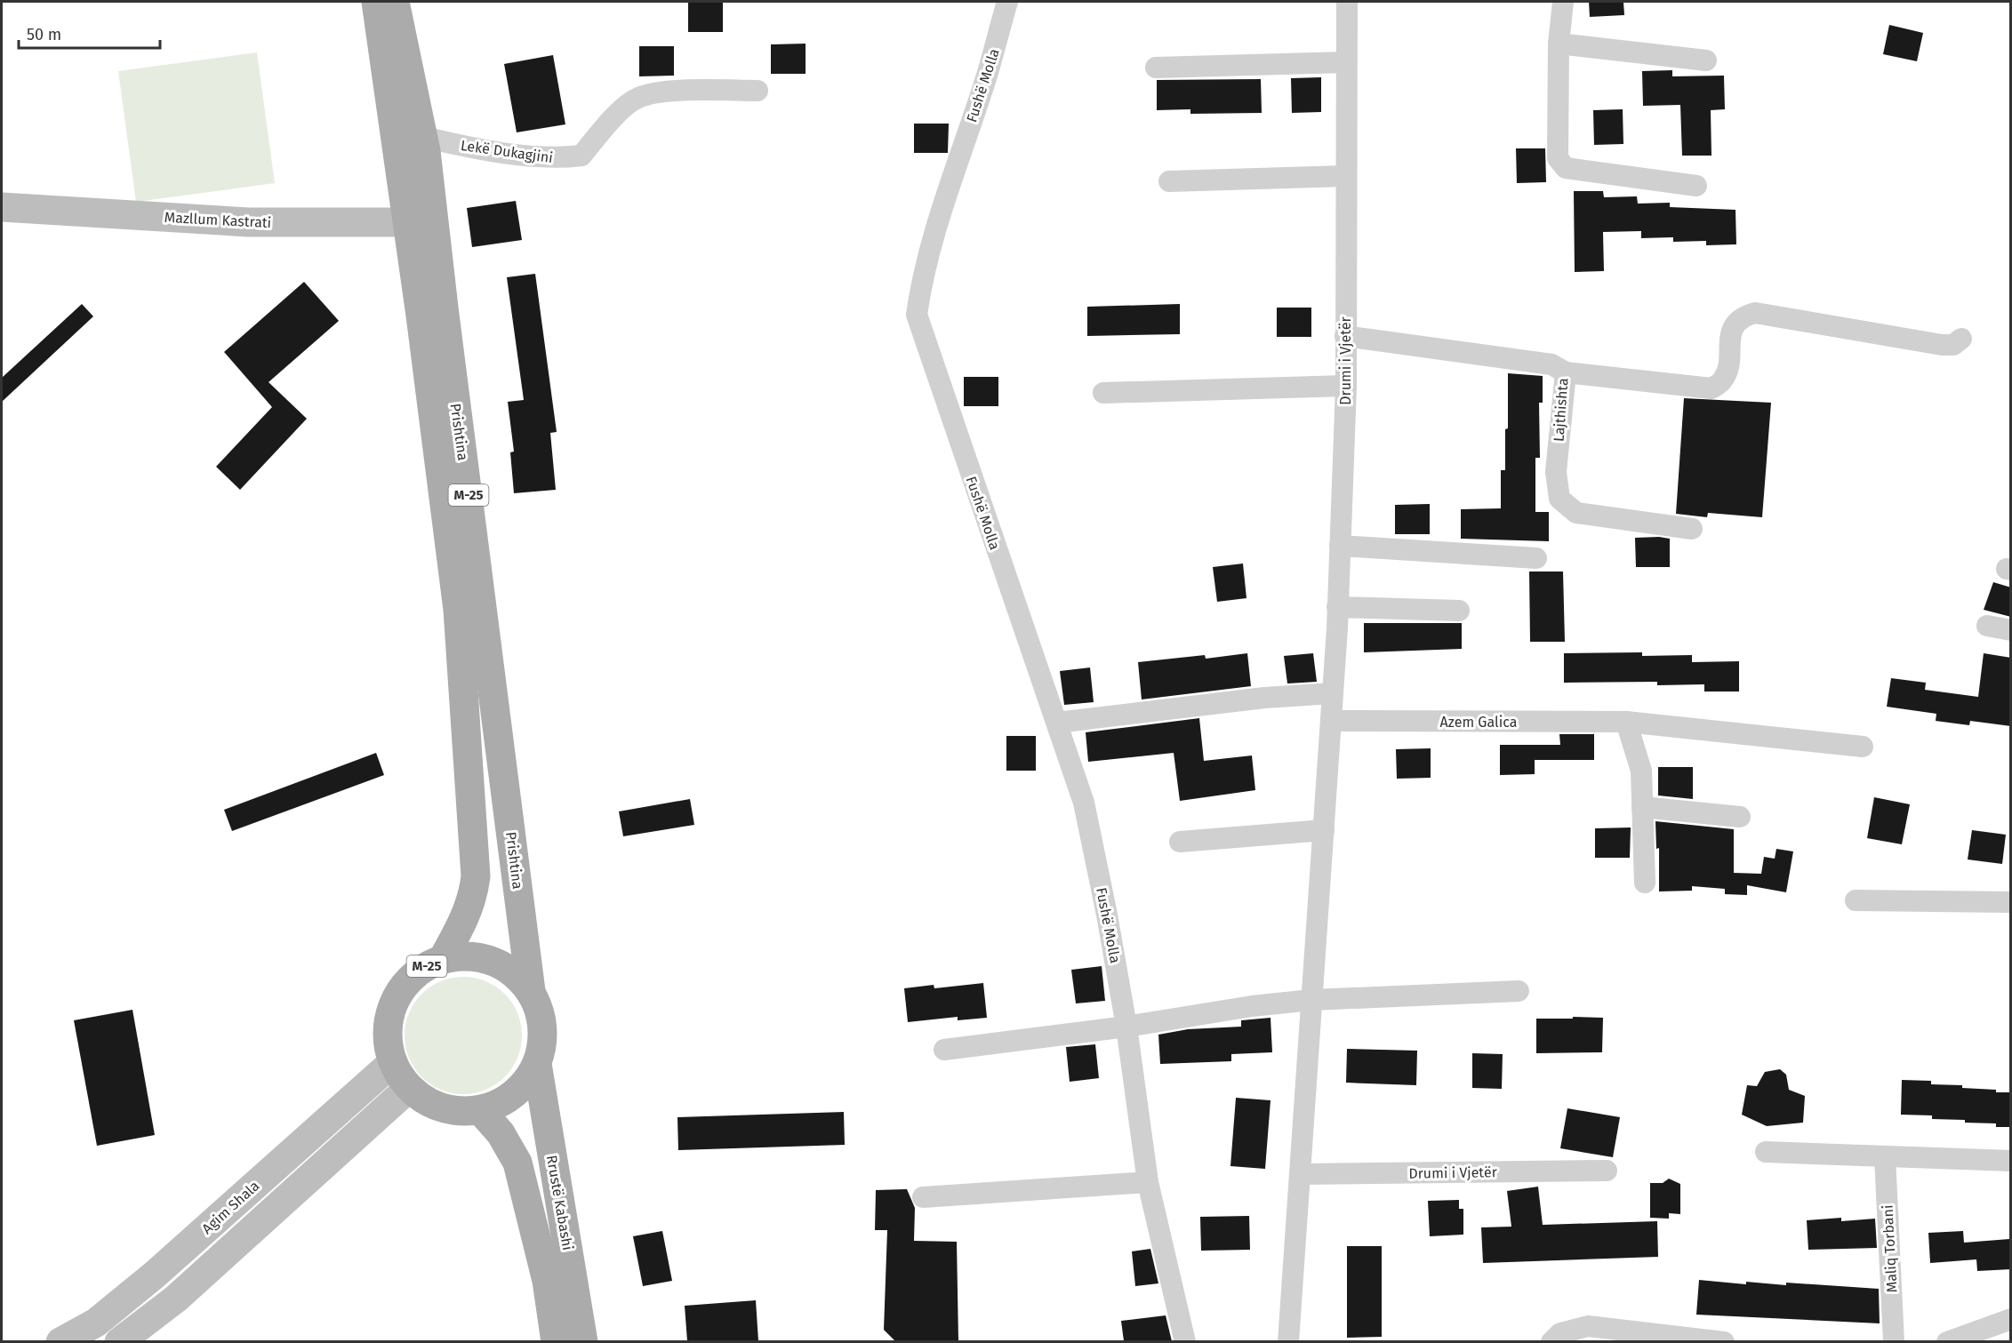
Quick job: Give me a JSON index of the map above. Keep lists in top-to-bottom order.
{
  "streets": {
    "main road": [
      "Mazllum Kastrati",
      "Prishtina",
      "M-25",
      "Rrustë Kabashi",
      "Agim Shala"
    ],
    "street": [
      "Fushë Molla",
      "Lekë Dukagjini",
      "Drumi i Vjetër",
      "Lajthishta",
      "Azem Galica",
      "Maliq Torbani"
    ]
  },
  "crossings": [
    ["Lekë Dukagjini", "Prishtina"],
    ["Mazllum Kastrati", "Prishtina"],
    ["Drumi i Vjetër", "Lajthishta"],
    ["Drumi i Vjetër", "Azem Galica"],
    ["Prishtina", "Rrustë Kabashi"],
    ["Prishtina", "Agim Shala"],
    ["Rrustë Kabashi", "Agim Shala"]
  ],
  "scale_bar": "50 m"
}
